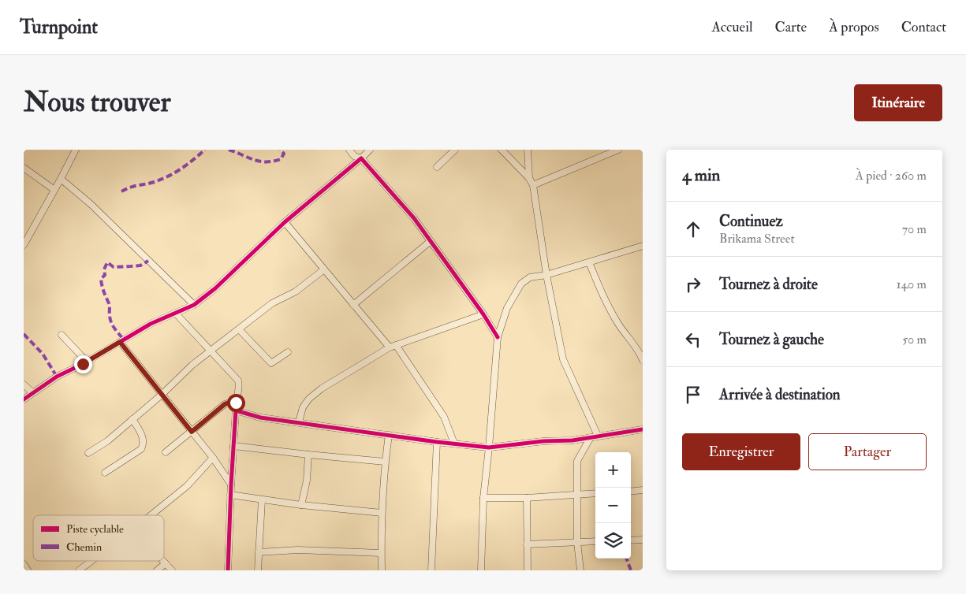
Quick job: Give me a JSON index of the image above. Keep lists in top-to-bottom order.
{
  "legend": ["Piste cyclable", "Chemin"],
  "page": {
    "header": "Turnpoint",
    "nav": [
      "Accueil",
      "Carte",
      "À propos",
      "Contact"
    ],
    "buttons": [
      "Itinéraire",
      ["Enregistrer", "Partager"]
    ],
    "title": "Nous trouver",
    "heading": ["4 min", "À pied · 260 m"],
    "list": [
      ["Continuez", "Brikama Street", "70 m"],
      ["Tournez à droite", "140 m"],
      ["Tournez à gauche", "50 m"],
      "Arrivée à destination"
    ],
    "map_buttons": ["+", "−"]
  }
}
